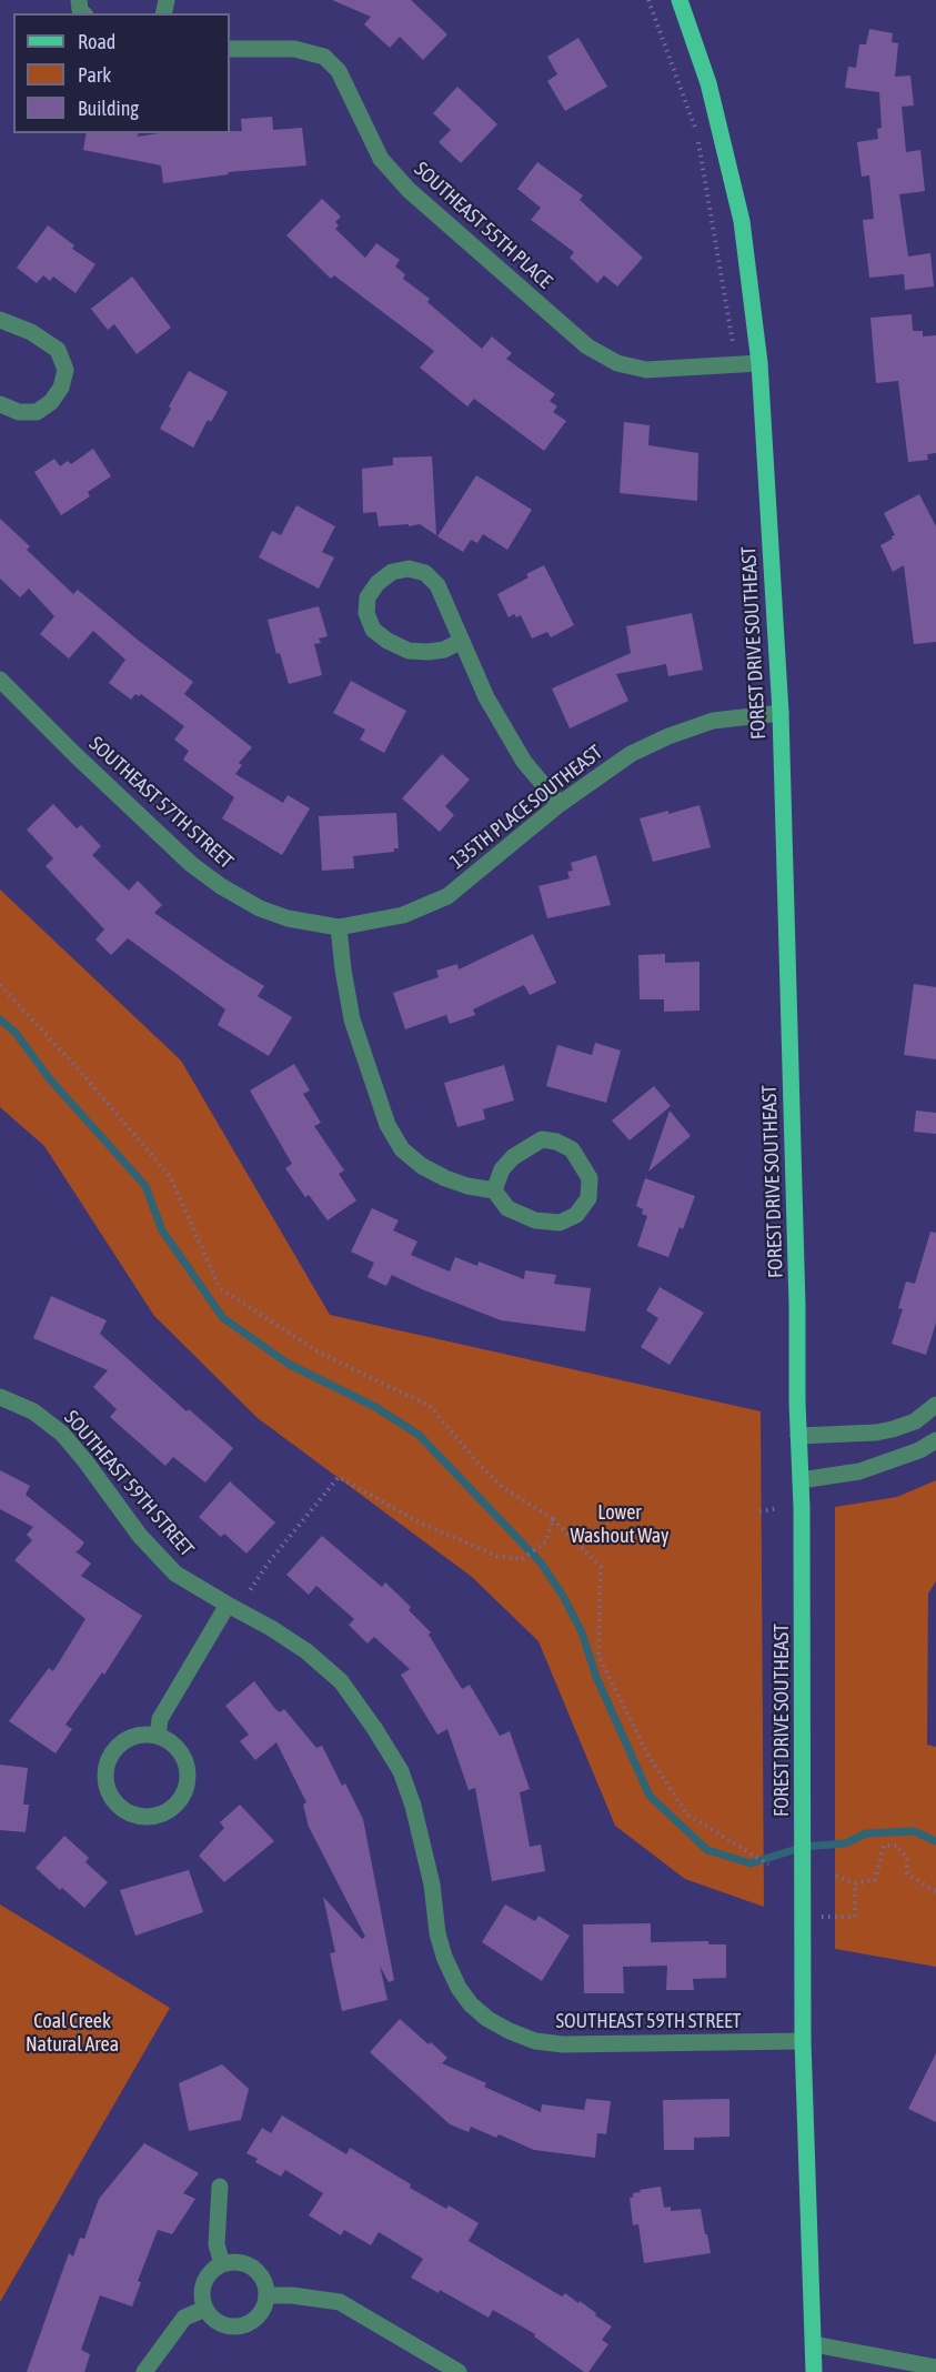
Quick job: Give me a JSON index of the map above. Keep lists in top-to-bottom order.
{
  "streets": {
    "main road": ["FOREST DRIVE SOUTHEAST"],
    "street": [
      "SOUTHEAST 55TH PLACE",
      "SOUTHEAST 57TH STREET",
      "135TH PLACE SOUTHEAST",
      "SOUTHEAST 59TH STREET"
    ]
  },
  "crossings": [
    ["SOUTHEAST 55TH PLACE", "FOREST DRIVE SOUTHEAST"],
    ["FOREST DRIVE SOUTHEAST", "135TH PLACE SOUTHEAST"],
    ["FOREST DRIVE SOUTHEAST", "SOUTHEAST 59TH STREET"],
    ["SOUTHEAST 57TH STREET", "135TH PLACE SOUTHEAST"]
  ],
  "parks": ["Lower Washout Way", "Coal Creek Natural Area"],
  "legend": ["Road", "Park", "Building"]
}
